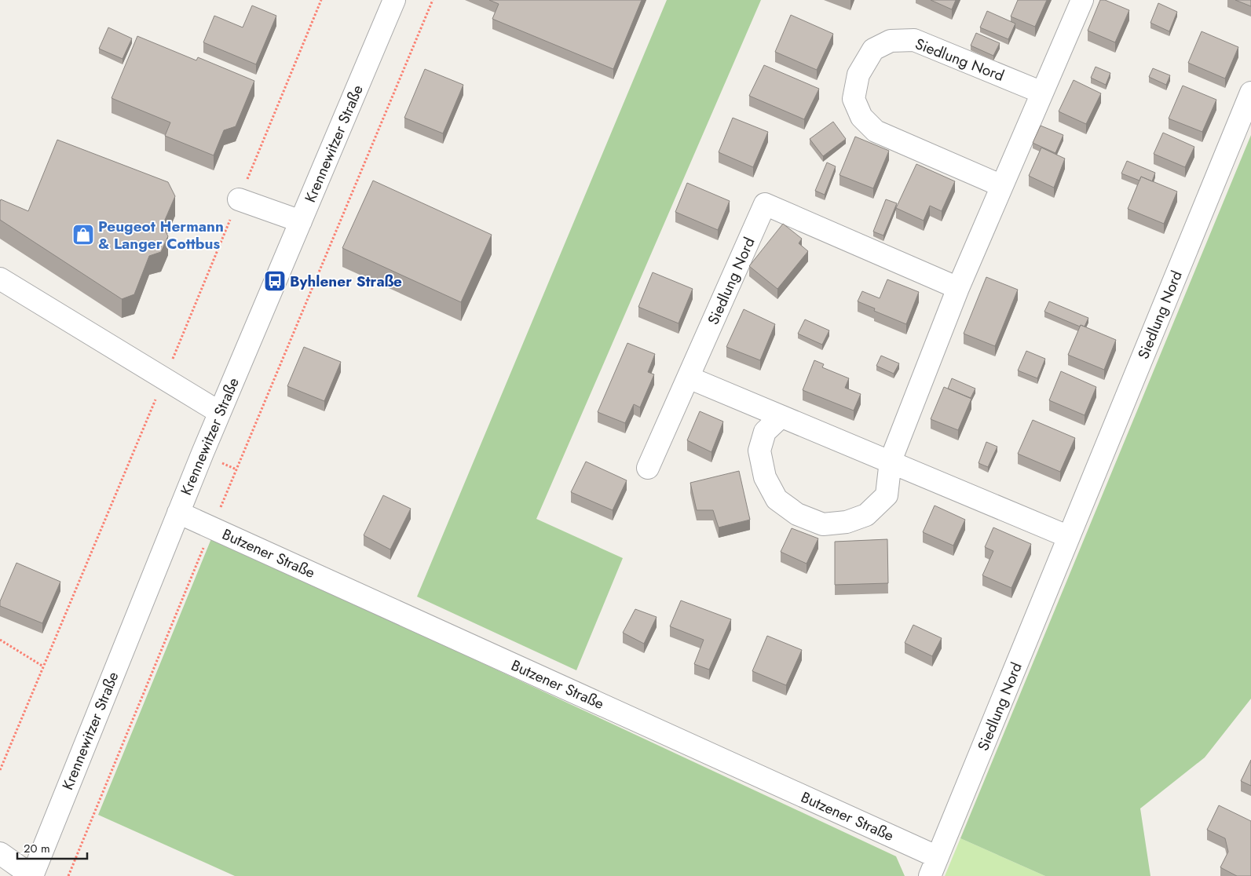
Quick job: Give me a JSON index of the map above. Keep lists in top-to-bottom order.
{
  "streets": {
    "street": ["Siedlung Nord", "Krennewitzer Straße", "Butzener Straße"]
  },
  "crossings": [
    ["Siedlung Nord", "Butzener Straße"],
    ["Krennewitzer Straße", "Butzener Straße"]
  ],
  "places": {
    "shop": ["Peugeot Hermann & Langer Cottbus"],
    "bus stop": ["Byhlener Straße"]
  },
  "scale_bar": "20 m"
}
